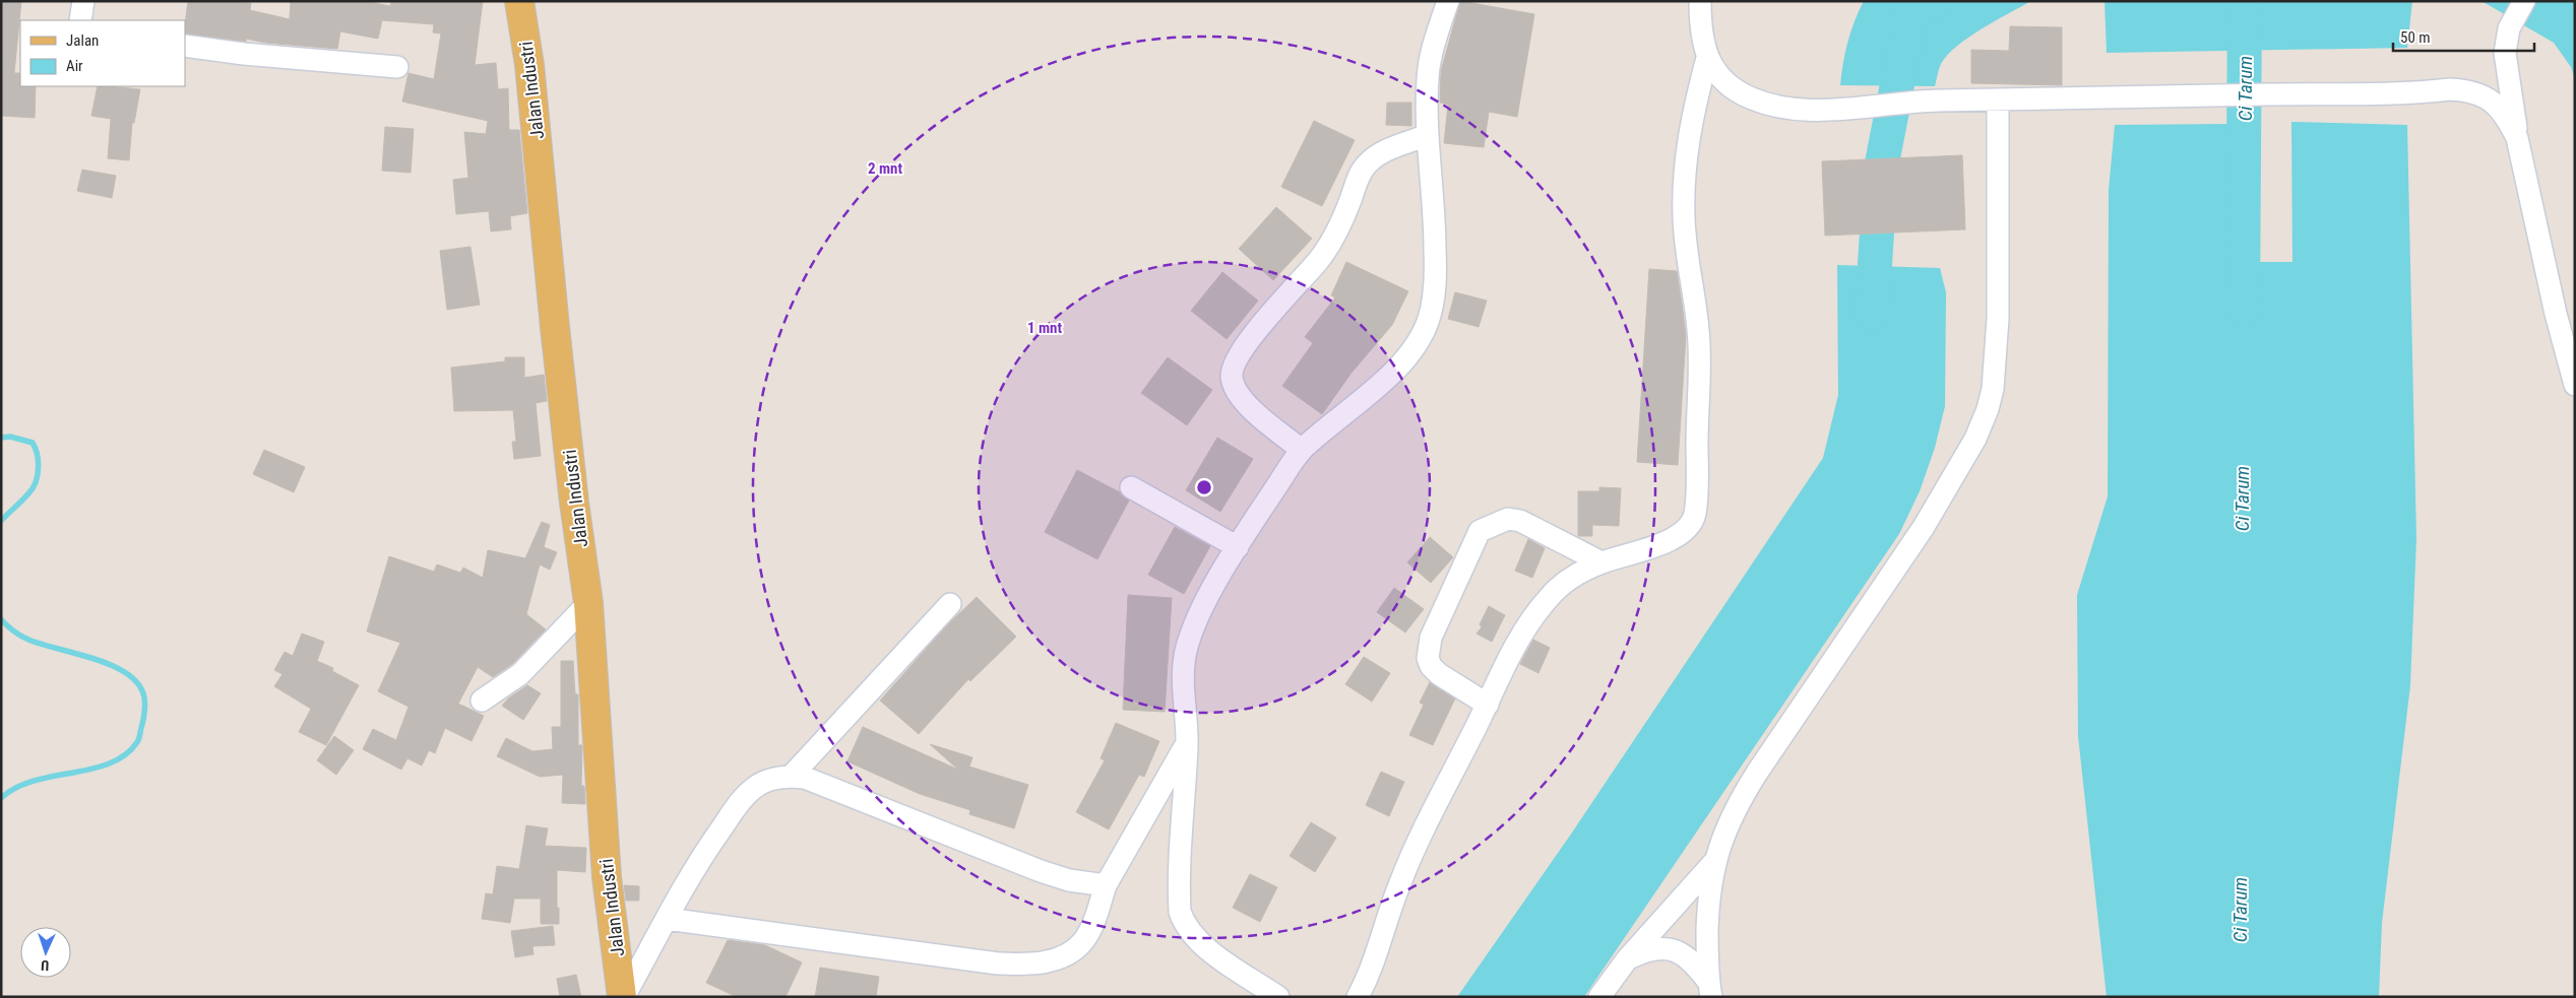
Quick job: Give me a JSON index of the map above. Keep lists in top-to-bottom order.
{
  "streets": {
    "main road": ["Jalan Industri"]
  },
  "water": ["Ci Tarum"],
  "legend": ["Jalan", "Air"],
  "scale_bar": "50 m",
  "north": "bottom",
  "rings": ["2 mnt", "1 mnt"]
}
